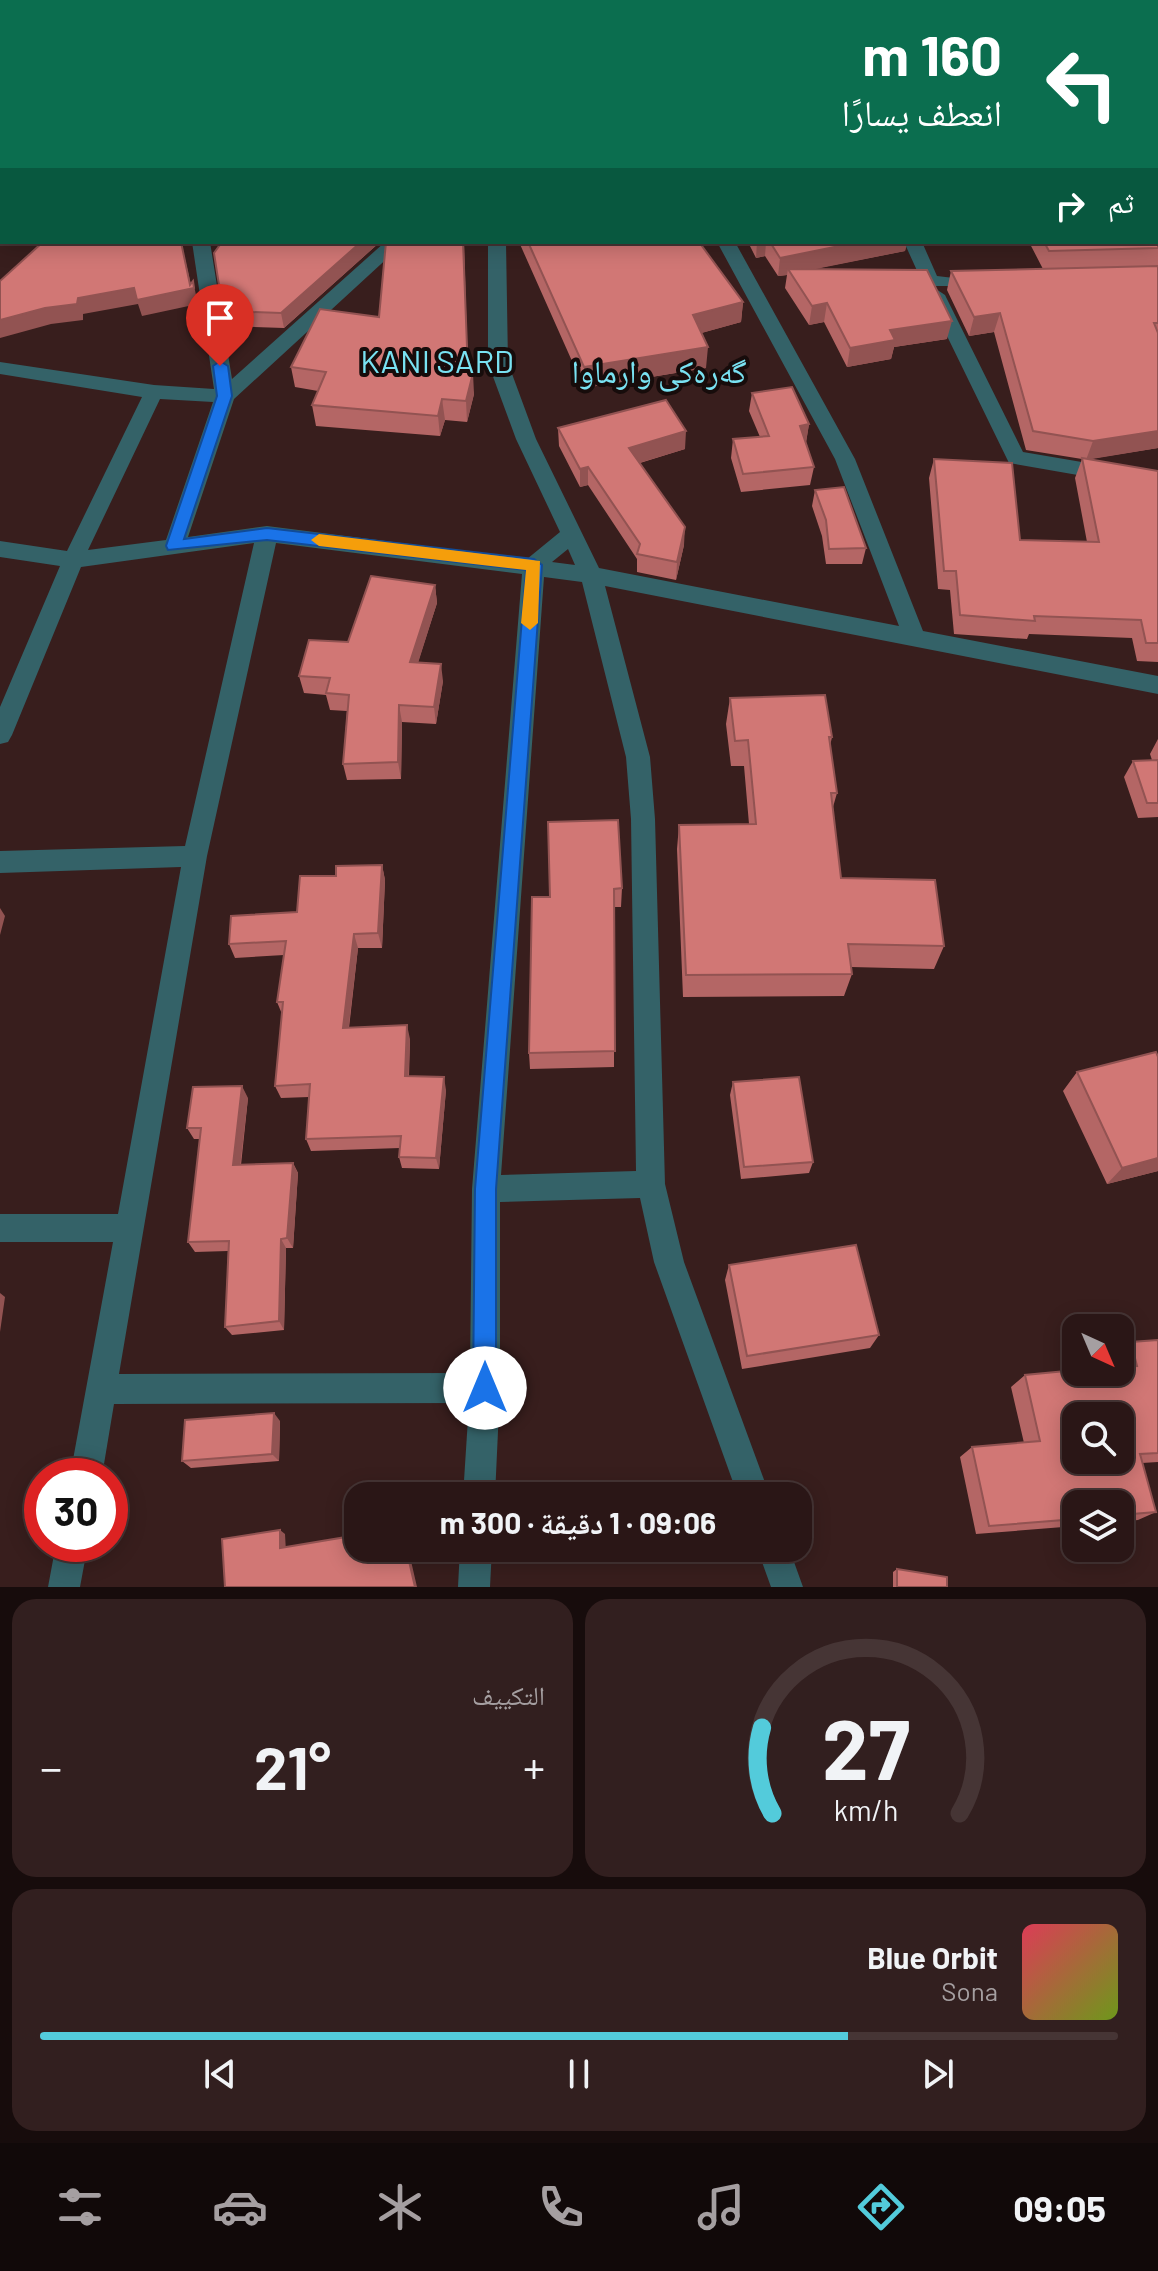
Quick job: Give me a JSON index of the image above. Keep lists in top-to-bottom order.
{
  "districts": ["KANI SARD", "گەرەکی وارماوا"],
  "north": "bottom right",
  "page": {
    "turn": ["160 m", "انعطف يسارًا"],
    "then": "ثم",
    "limit": "30",
    "trip": "09:06 · 1 دقيقة · 300 m",
    "tile": "التكييف",
    "heat": ["−", "21°", "+"],
    "song": ["Blue Orbit", "Sona"],
    "tabs": "09:05",
    "gauge": ["27", "km/h"]
  }
}
